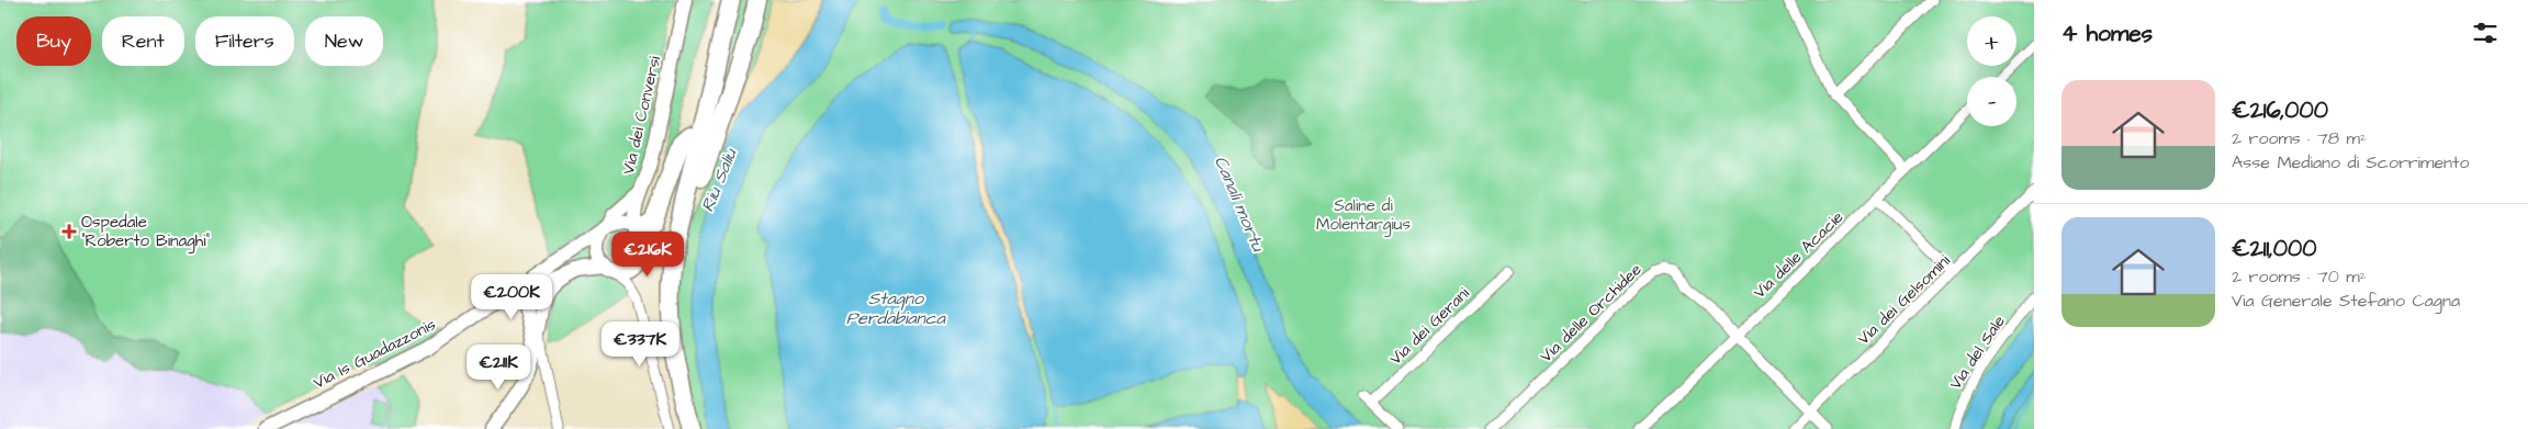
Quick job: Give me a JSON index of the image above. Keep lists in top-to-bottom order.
{
  "streets": {
    "street": [
      "Via dei Conversi",
      "Via delle Acacie",
      "Via dei Gelsomini",
      "Via delle Orchidee",
      "Via dei Gerani",
      "Via del Sale",
      "Via Is Guadazzonis"
    ]
  },
  "crossings": [
    ["Via dei Conversi", "Via Is Guadazzonis"],
    ["Via delle Acacie", "Via delle Orchidee"]
  ],
  "water": ["Riu Saliu", "Canali mortu", "Stagno Perdabianca"],
  "parks": ["Saline di Molentargius"],
  "places": {
    "health": ["Ospedale \"Roberto Binaghi\""]
  },
  "page": {
    "heading": "4 homes",
    "map_buttons": ["+", "−"],
    "chip": [
      "Buy",
      "Rent",
      "Filters",
      "New"
    ],
    "list": [
      {
        "name": "€216,000",
        "note": "2 rooms · 78 m² · Asse Mediano di Scorrimento"
      },
      {
        "name": "€211,000",
        "note": "2 rooms · 70 m² · Via Generale Stefano Cagna"
      }
    ],
    "price": [
      "€216K",
      "€200K",
      "€337K",
      "€211K"
    ]
  }
}
